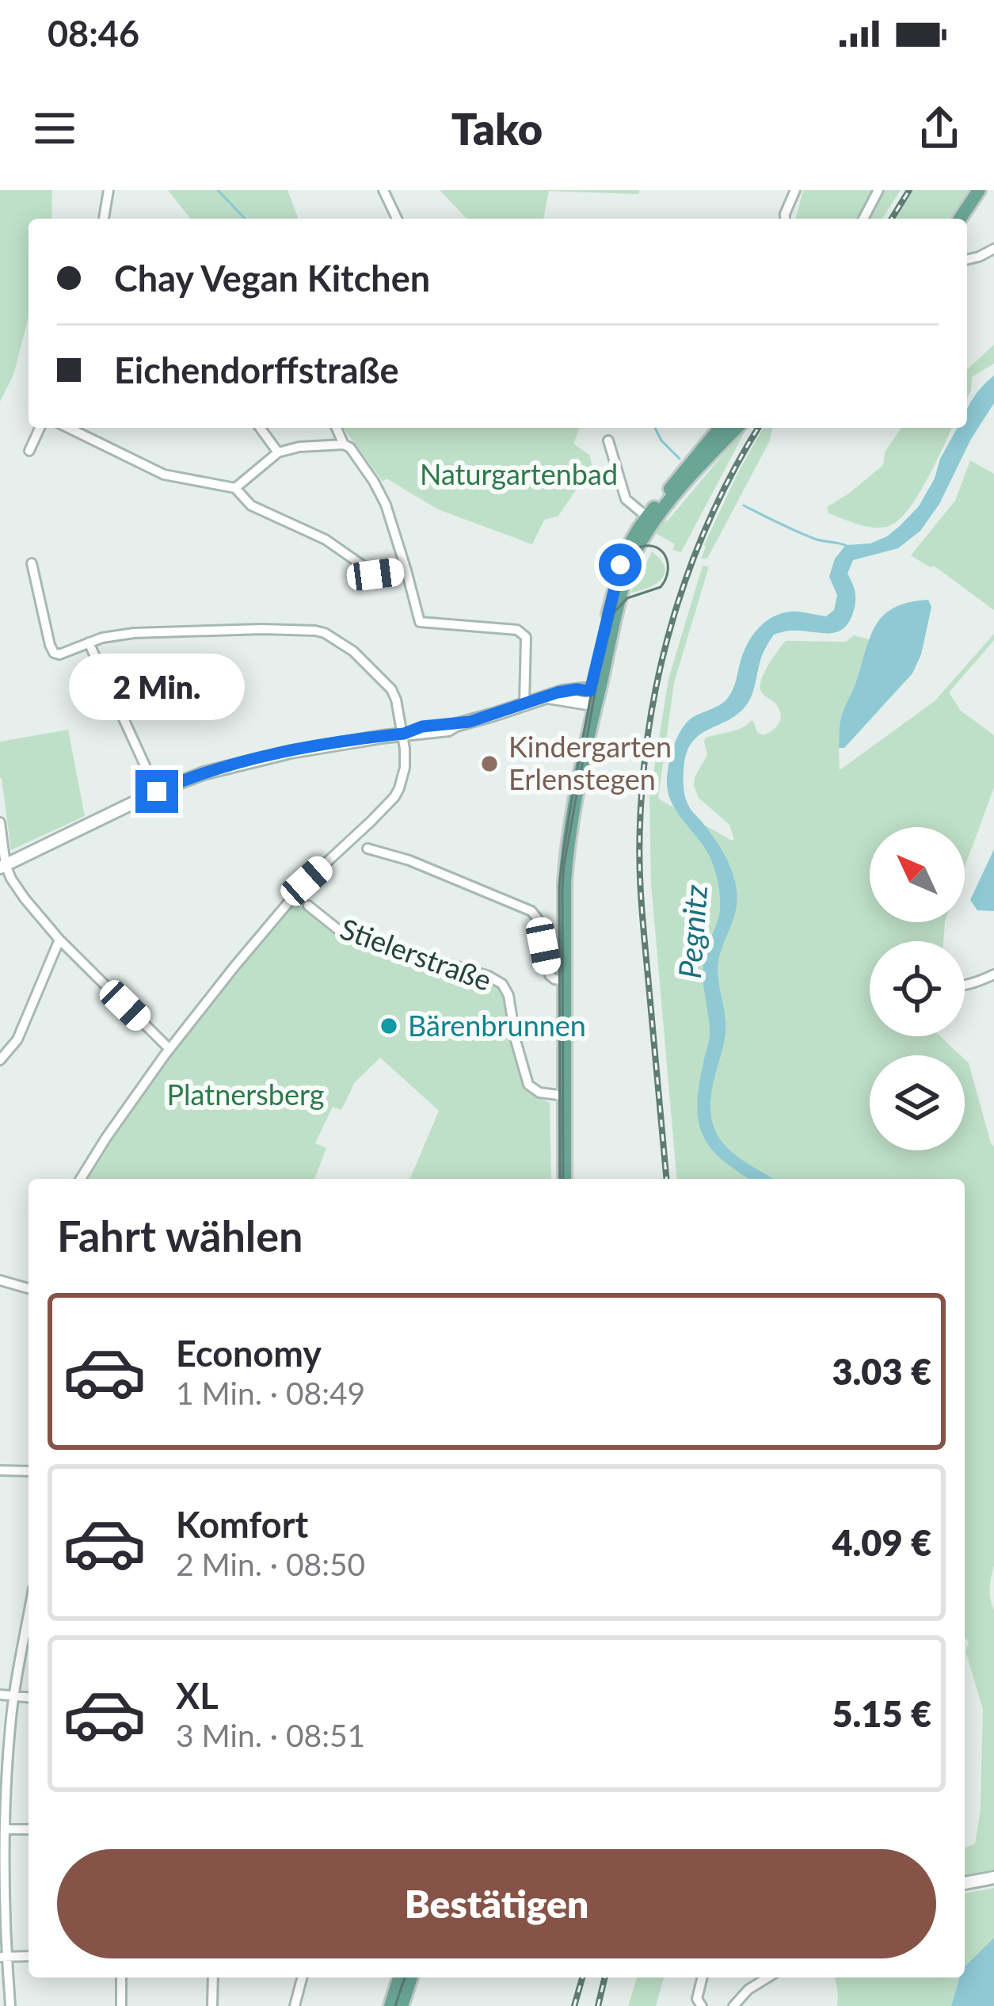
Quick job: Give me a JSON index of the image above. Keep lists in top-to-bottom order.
{
  "streets": {
    "street": ["Stielerstraße"]
  },
  "water": ["Pegnitz"],
  "parks": ["Naturgartenbad", "Platnersberg"],
  "places": ["Kindergarten Erlenstegen", "Bärenbrunnen"],
  "north": "top left",
  "page": {
    "status": "08:46",
    "header": "Tako",
    "banner": ["Chay Vegan Kitchen", "Eichendorffstraße"],
    "bubble": "2 Min.",
    "heading": "Fahrt wählen",
    "list": [
      {
        "name": "Economy",
        "note": "1 Min. · 08:49",
        "value": "3.03 €"
      },
      {
        "name": "Komfort",
        "note": "2 Min. · 08:50",
        "value": "4.09 €"
      },
      {
        "name": "XL",
        "note": "3 Min. · 08:51",
        "value": "5.15 €"
      }
    ],
    "buttons": "Bestätigen"
  }
}
